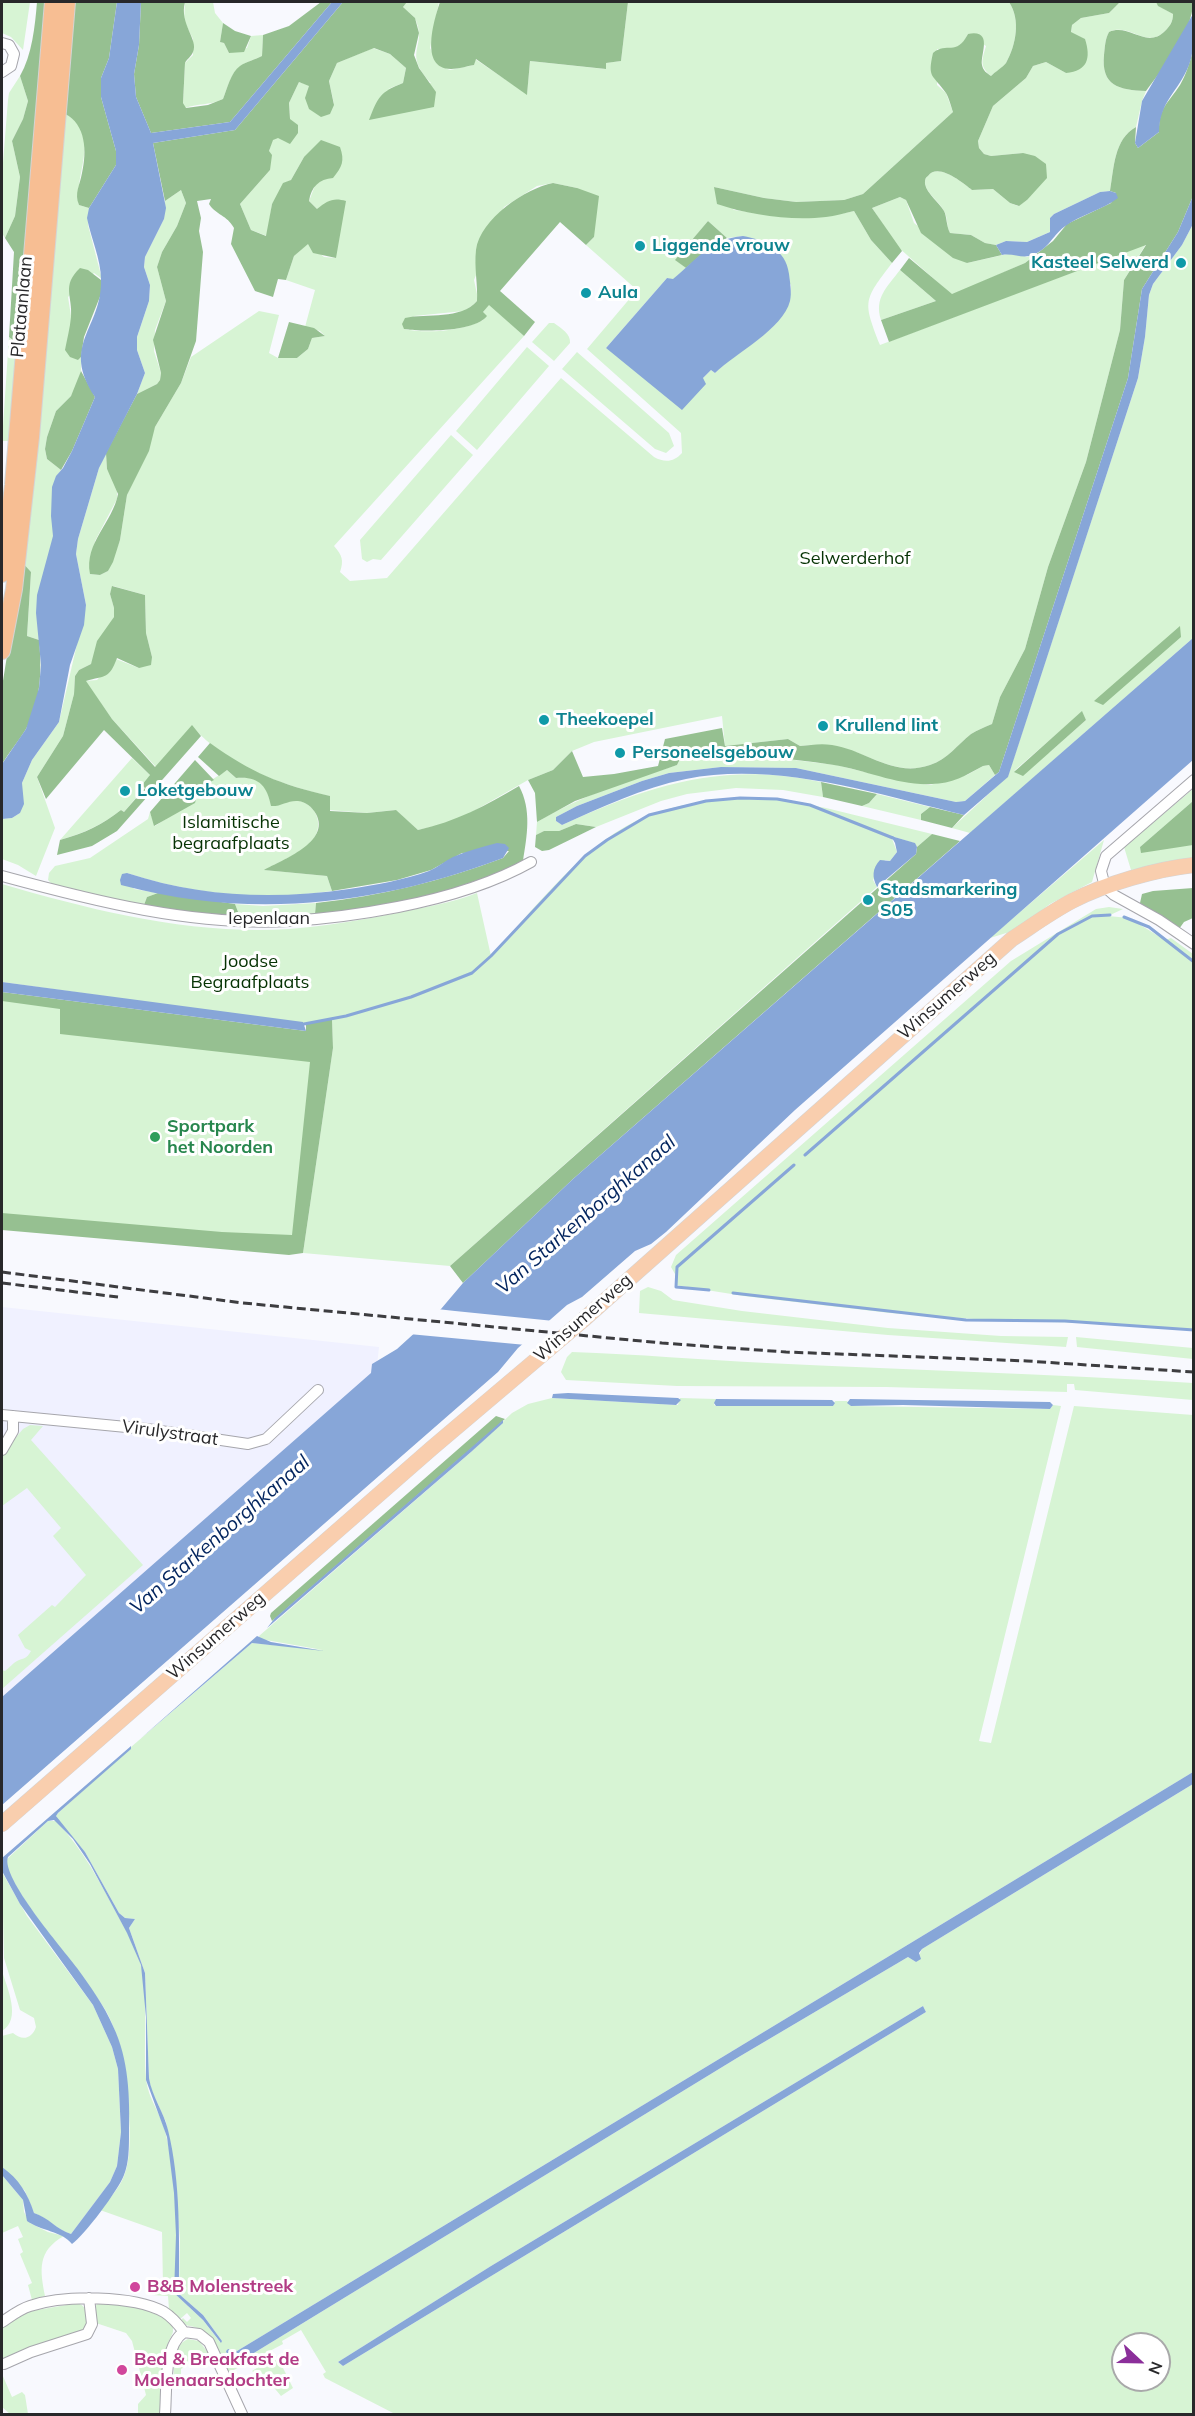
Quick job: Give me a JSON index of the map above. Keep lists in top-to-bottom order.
{
  "streets": {
    "highway": ["Plataanlaan"],
    "main road": ["Winsumerweg"],
    "street": ["Iepenlaan", "Virulystraat"]
  },
  "water": ["Van Starkenborghkanaal"],
  "parks": ["Selwerderhof", "Islamitische begraafplaats", "Joodse Begraafplaats"],
  "places": [
    "Liggende vrouw",
    "Kasteel Selwerd",
    "Aula",
    "Theekoepel",
    "Krullend lint",
    "Personeelsgebouw",
    "Loketgebouw",
    "Stadsmarkering S05",
    "Sportpark het Noorden",
    "B&B Molenstreek",
    "Bed & Breakfast de Molenaarsdochter"
  ],
  "north": "right"
}
